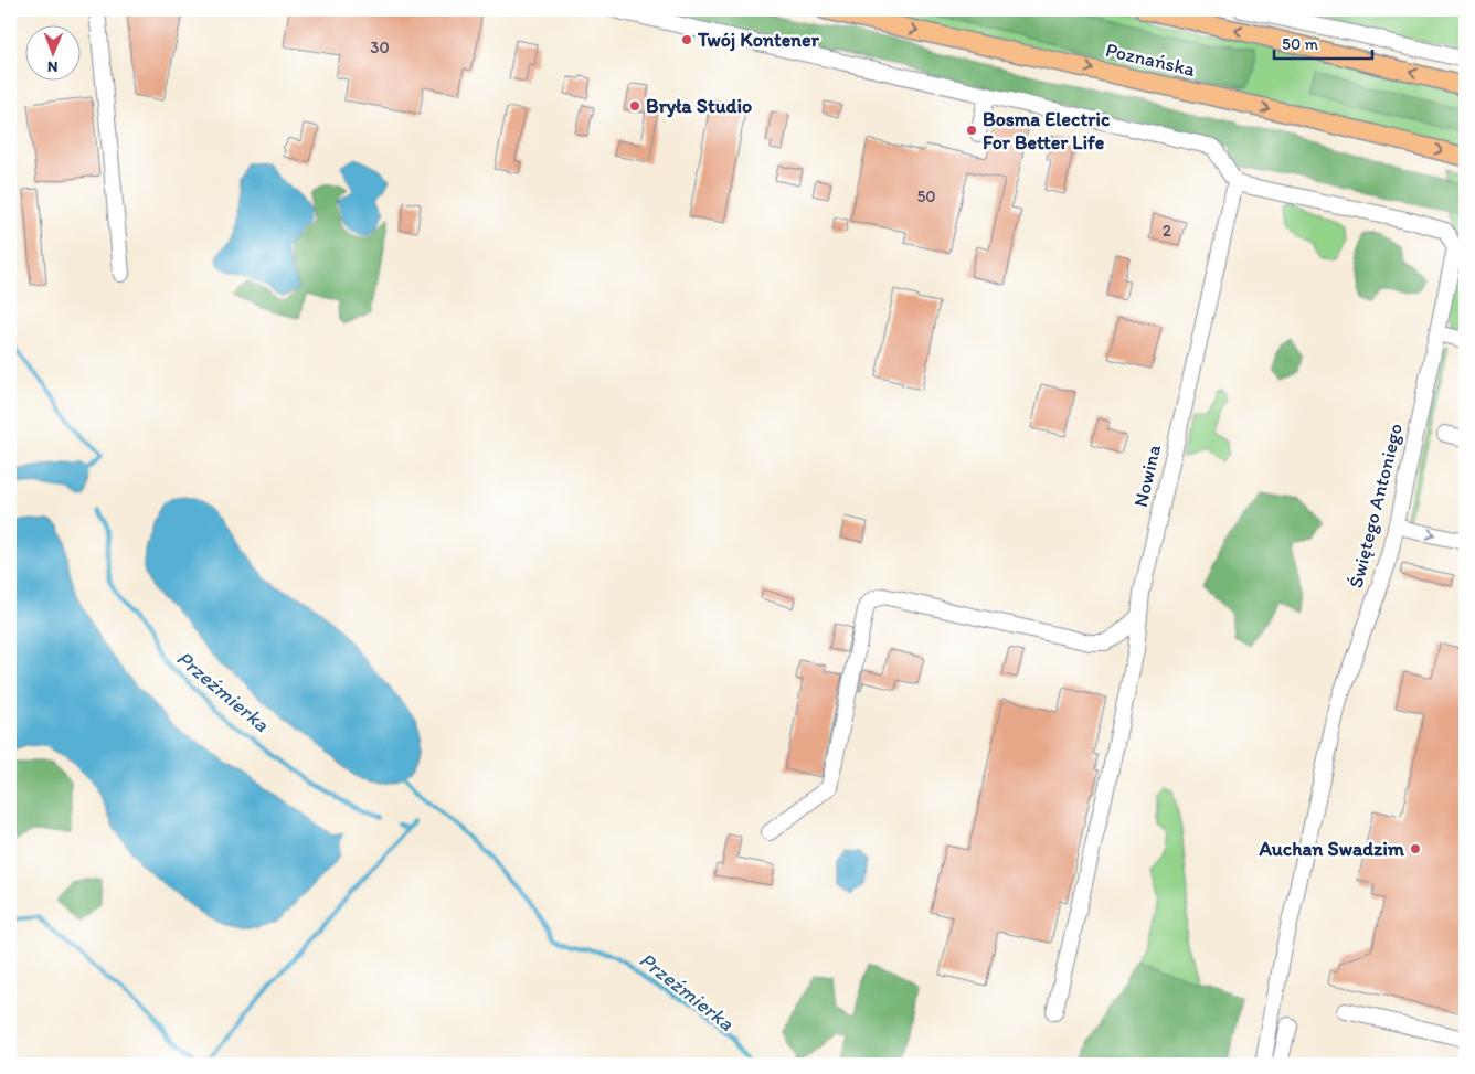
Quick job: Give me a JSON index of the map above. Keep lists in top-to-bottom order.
{
  "streets": {
    "main road": ["Poznańska"],
    "street": ["Nowina", "Świętego Antoniego"]
  },
  "crossings": [
    ["Nowina", "Świętego Antoniego"]
  ],
  "water": ["Przeźmierka"],
  "places": [
    "Twój Kontener",
    "Bryła Studio",
    "Bosma Electric For Better Life",
    "Auchan Swadzim"
  ],
  "house_numbers": ["30", "50", "2"],
  "scale_bar": "50 m",
  "north": "bottom"
}
